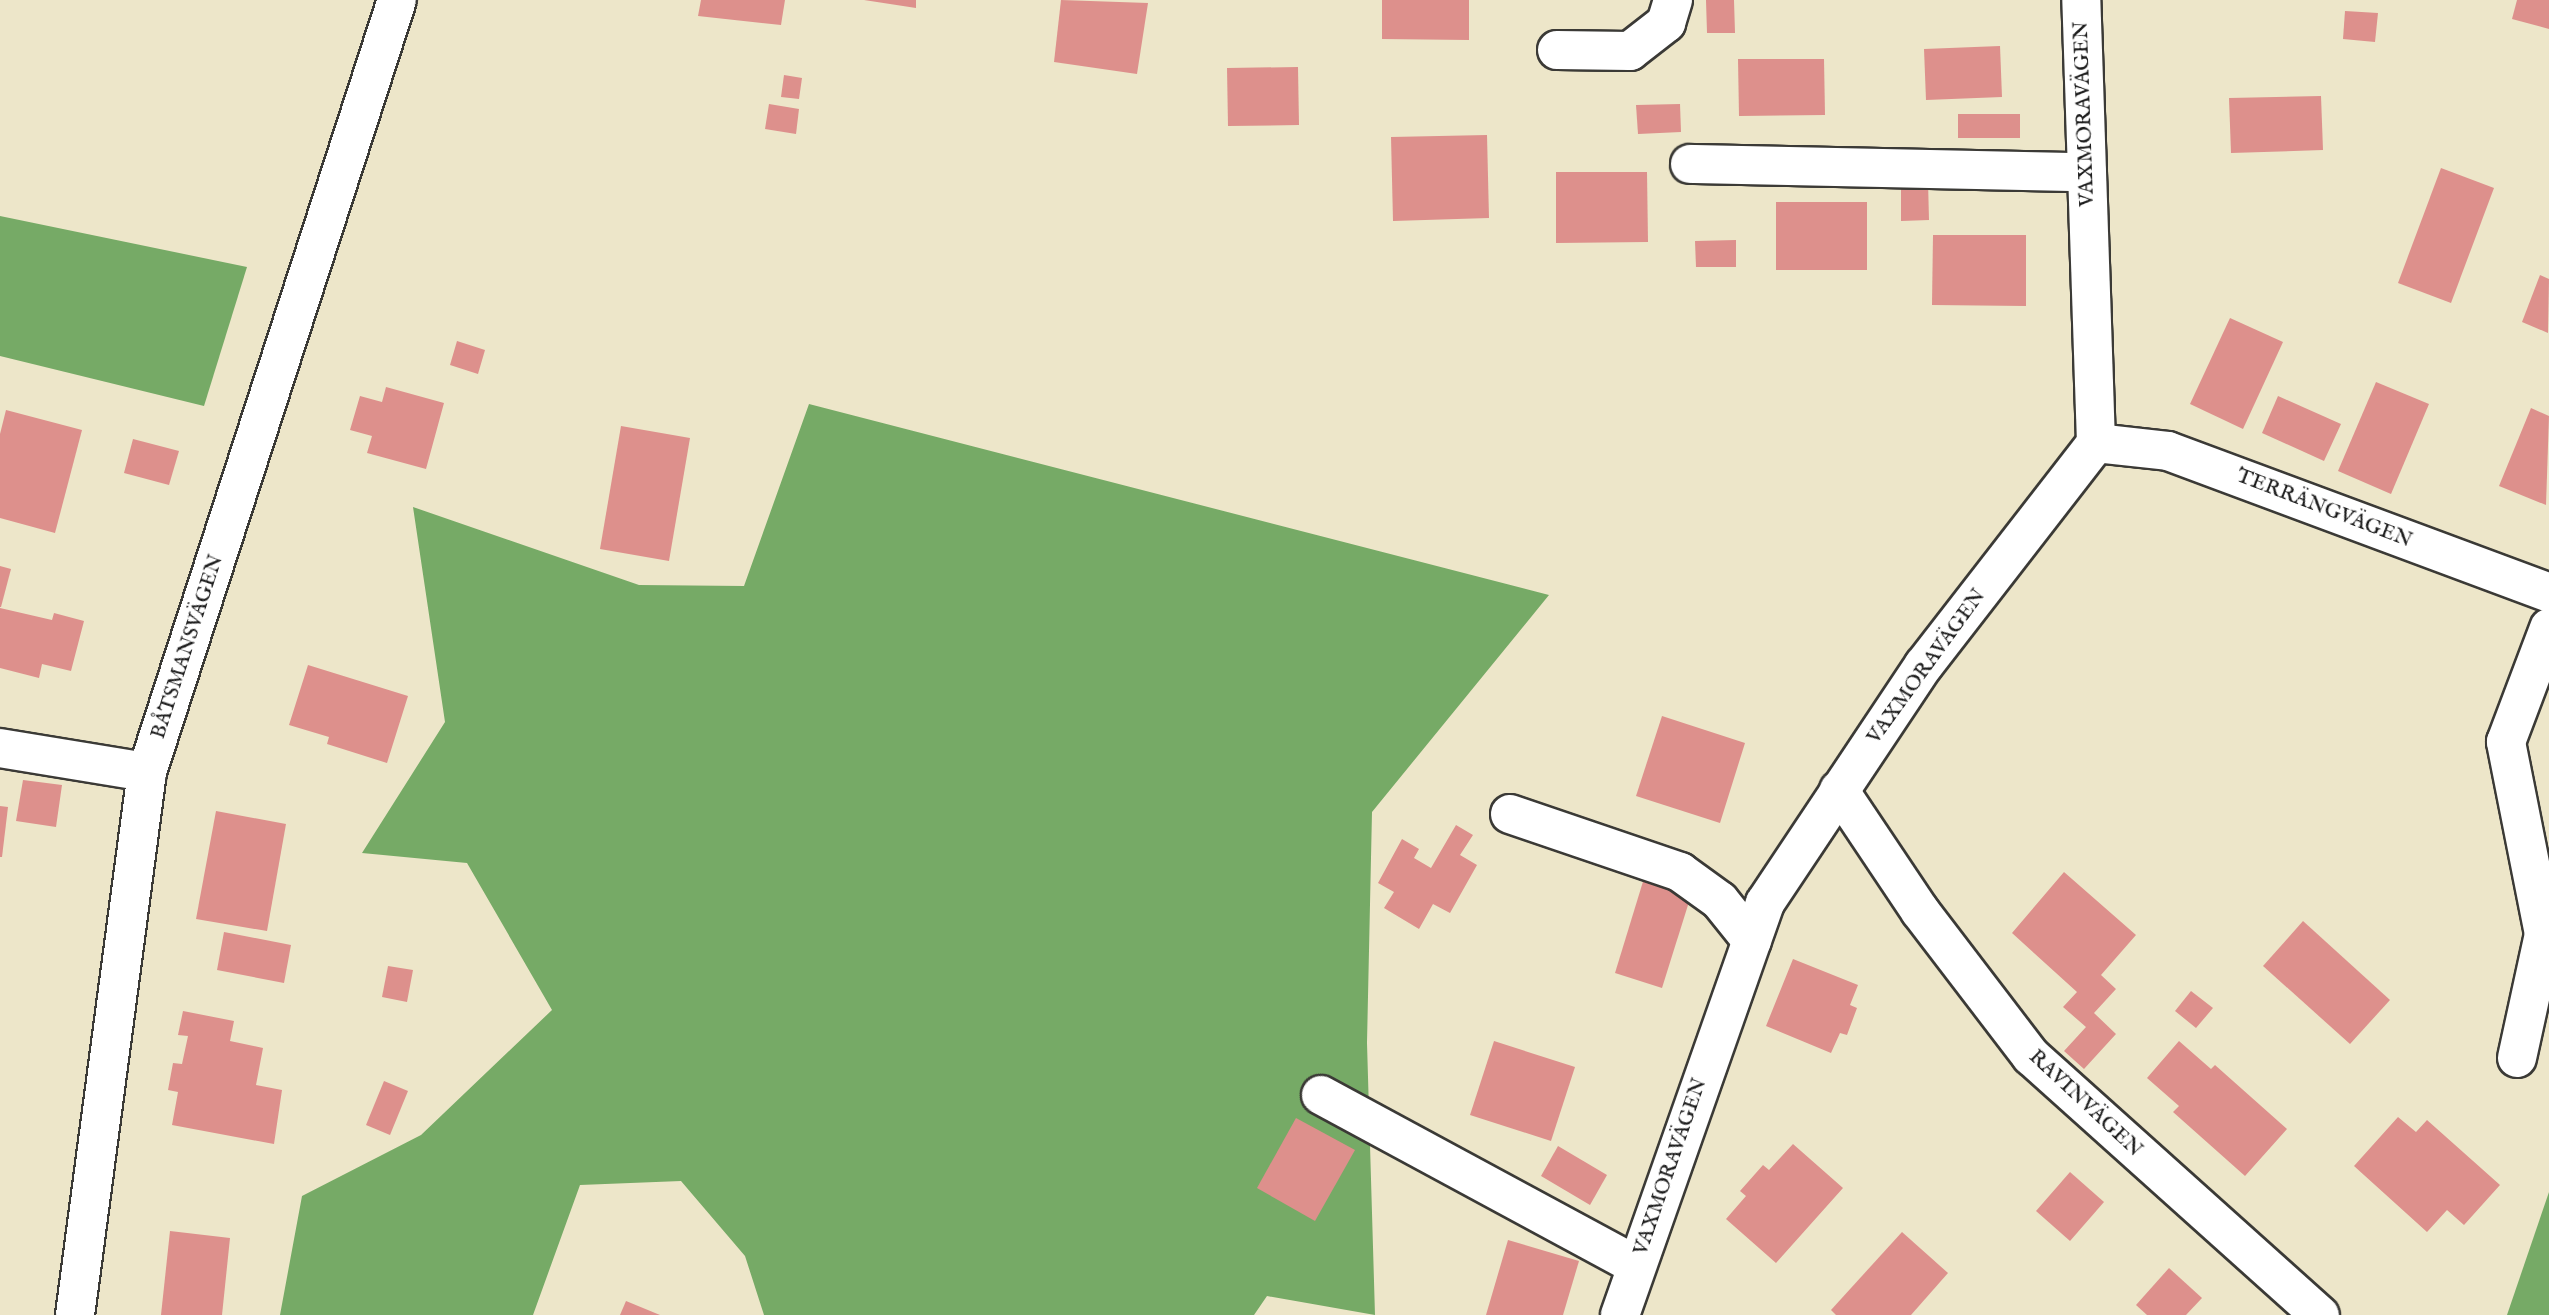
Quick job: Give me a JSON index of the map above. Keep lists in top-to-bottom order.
{
  "streets": {
    "street": [
      "VAXMORAVÄGEN",
      "TERRÄNGVÄGEN",
      "BÅTSMANSVÄGEN",
      "RAVINVÄGEN"
    ]
  },
  "crossings": [
    ["VAXMORAVÄGEN", "TERRÄNGVÄGEN"],
    ["VAXMORAVÄGEN", "RAVINVÄGEN"]
  ]
}
